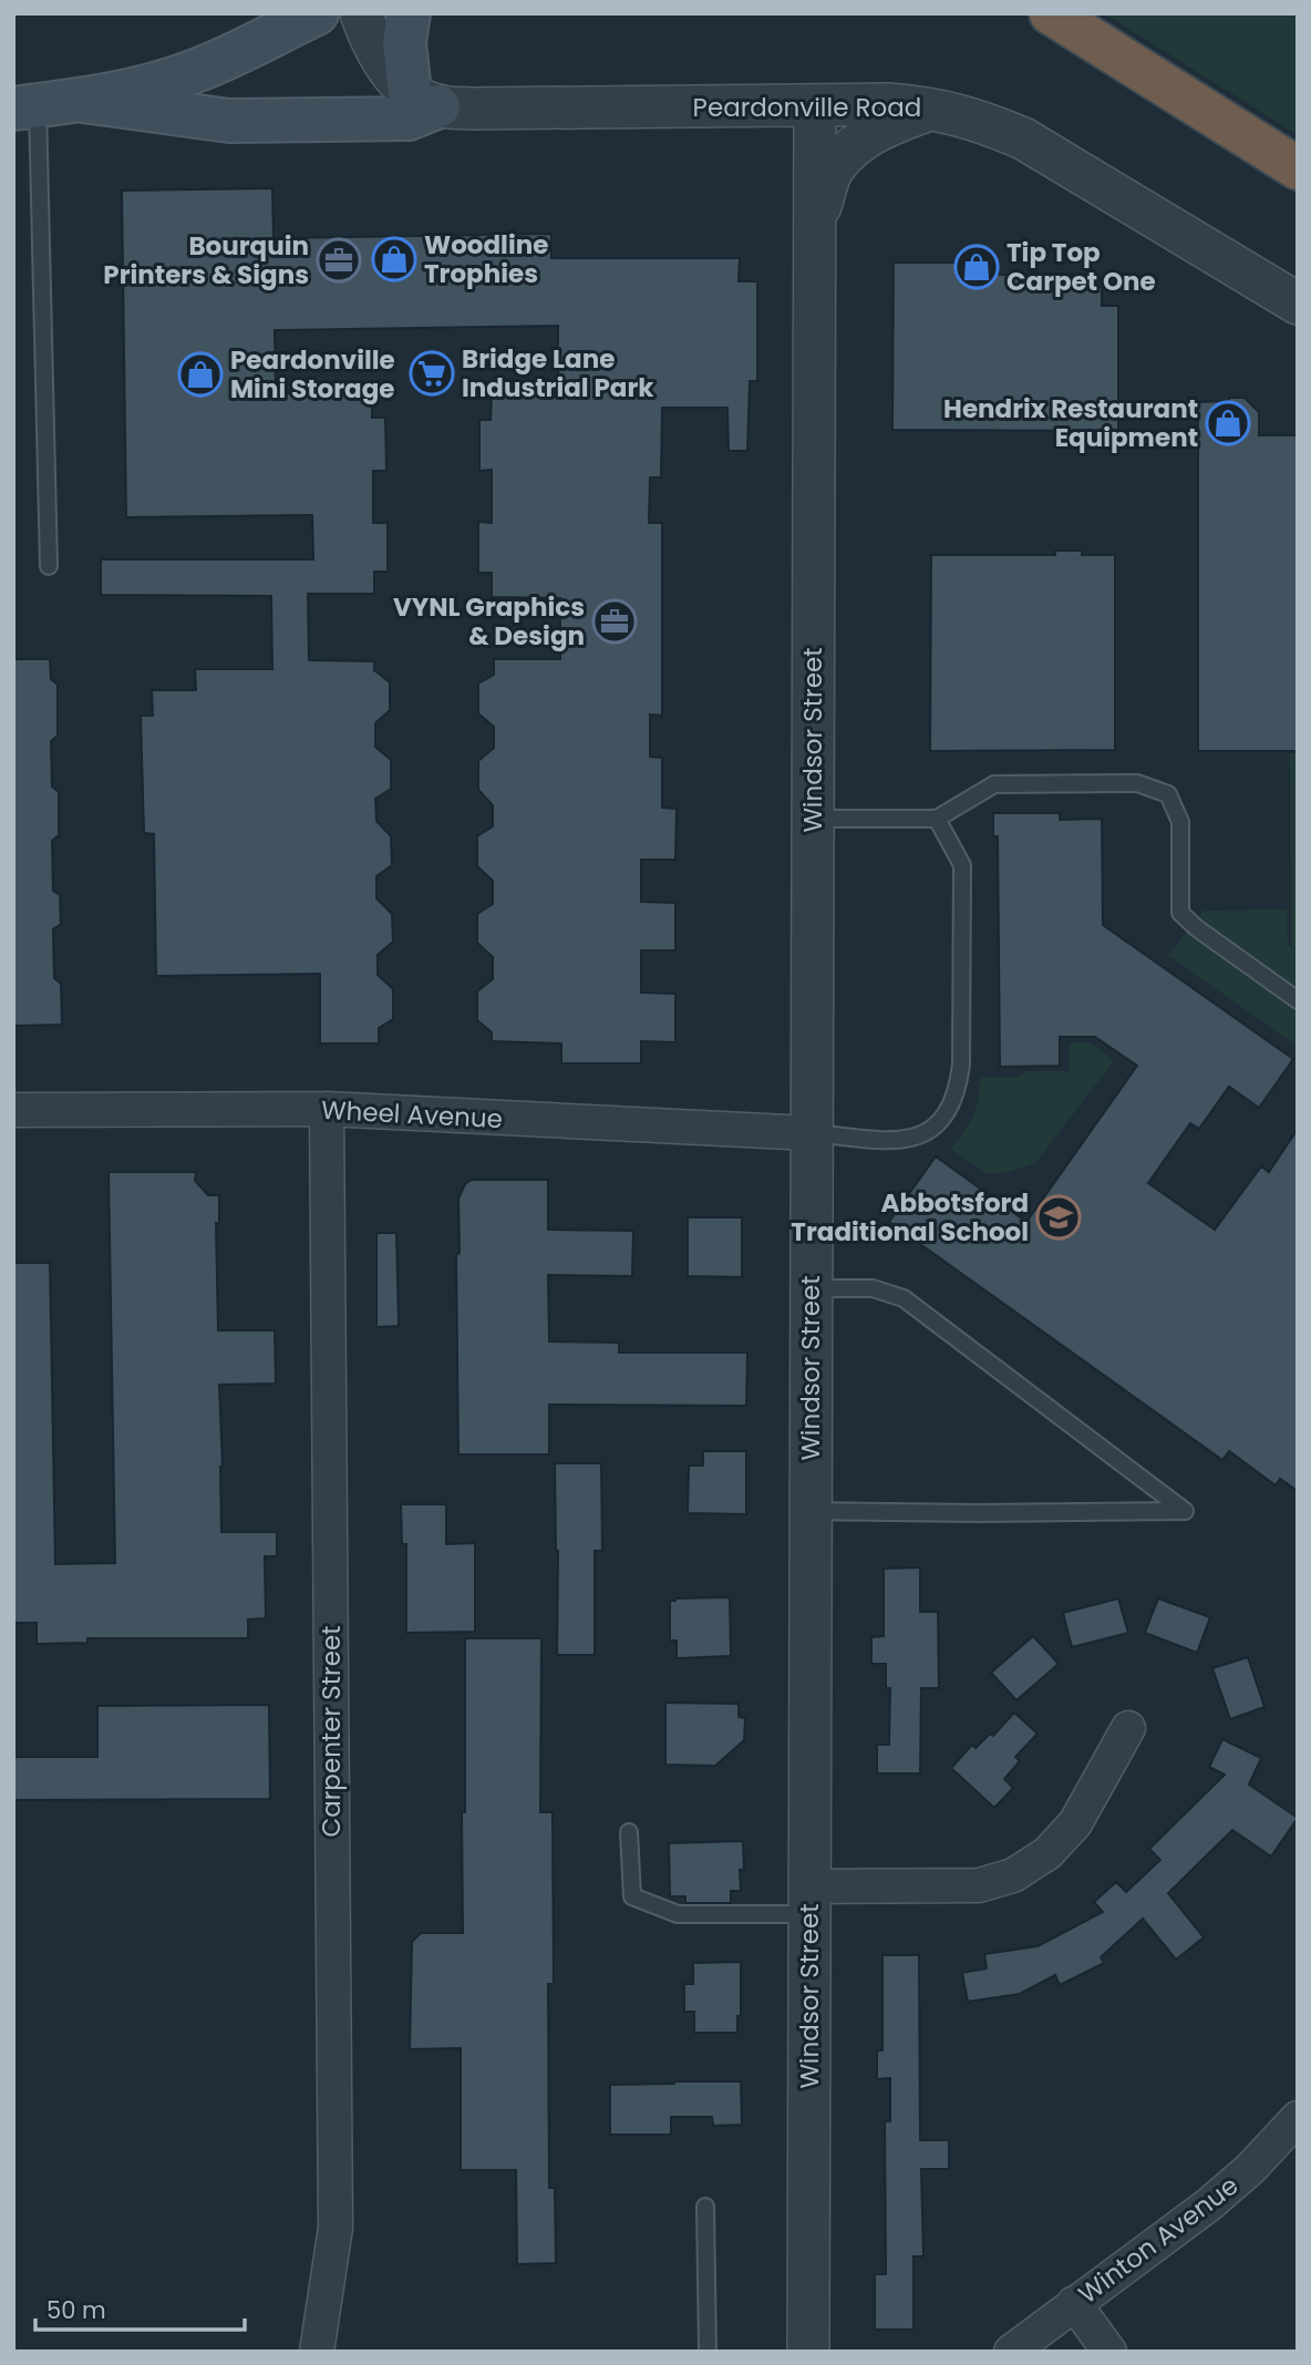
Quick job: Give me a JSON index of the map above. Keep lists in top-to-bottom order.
{
  "streets": {
    "street": [
      "Peardonville Road",
      "Windsor Street",
      "Wheel Avenue",
      "Carpenter Street",
      "Winton Avenue"
    ]
  },
  "crossings": [
    ["Peardonville Road", "Windsor Street"],
    ["Windsor Street", "Wheel Avenue"],
    ["Wheel Avenue", "Carpenter Street"]
  ],
  "places": {
    "shop": [
      "Woodline Trophies",
      "Tip Top Carpet One",
      "Peardonville Mini Storage",
      "Hendrix Restaurant Equipment"
    ],
    "office": ["Bourquin Printers & Signs", "VYNL Graphics & Design"],
    "supermarket": ["Bridge Lane Industrial Park"],
    "school or university": ["Abbotsford Traditional School"]
  },
  "scale_bar": "50 m"
}
